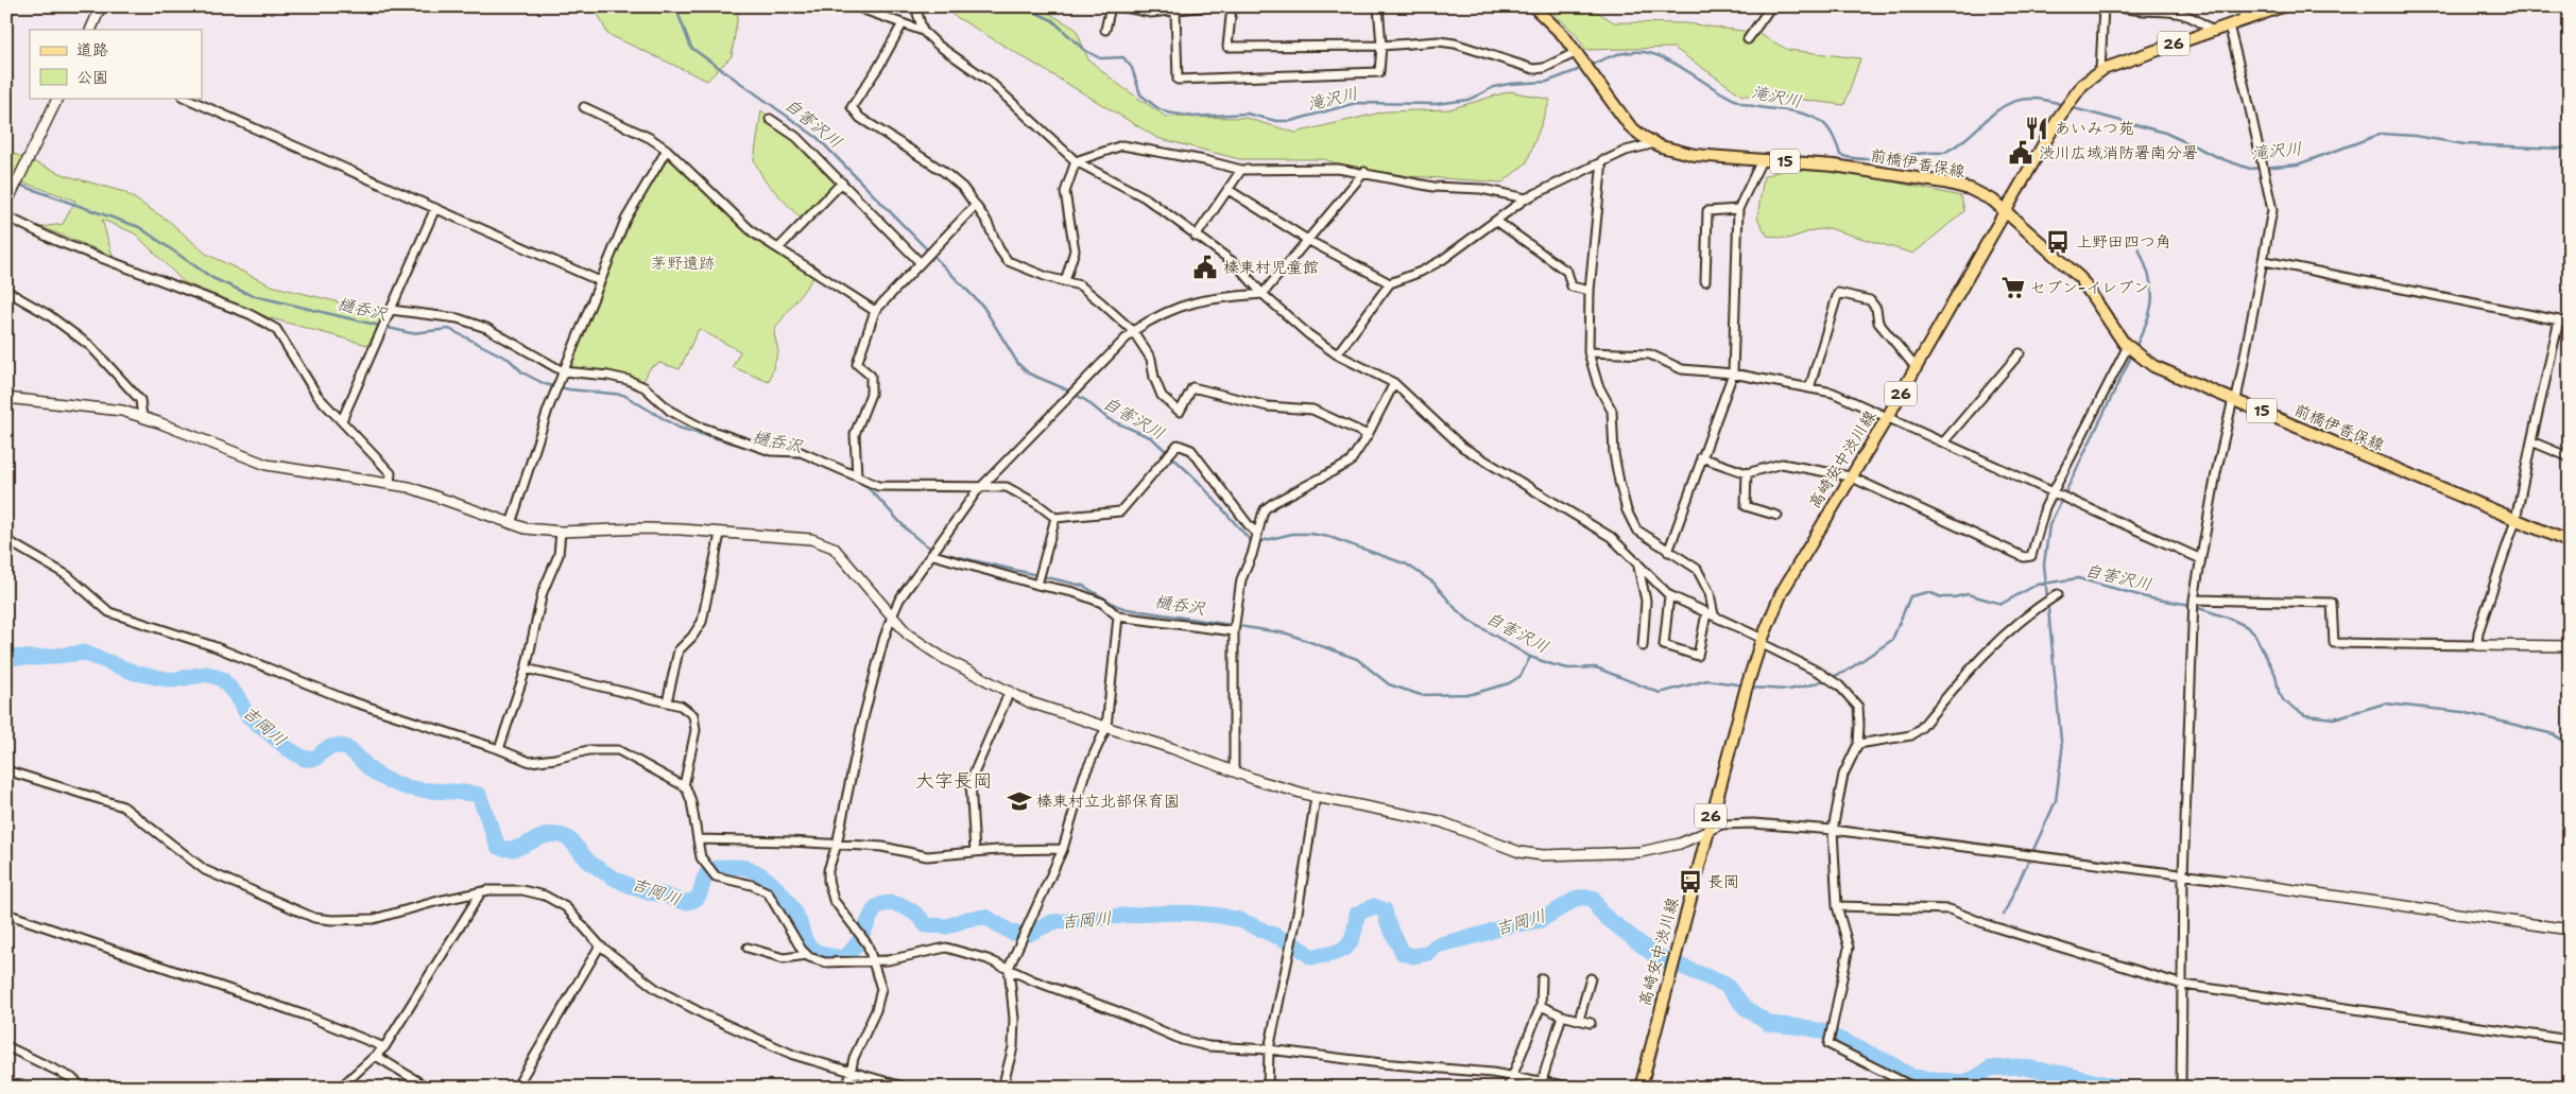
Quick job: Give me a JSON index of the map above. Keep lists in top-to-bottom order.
{
  "streets": {
    "main road": [
      "26",
      "15",
      "前橋伊香保線",
      "高崎安中渋川線"
    ]
  },
  "crossings": [
    ["前橋伊香保線", "高崎安中渋川線"]
  ],
  "districts": ["大字長岡"],
  "water": [
    "滝沢川",
    "自害沢川",
    "樋呑沢",
    "吉岡川"
  ],
  "parks": ["茅野遺跡"],
  "places": {
    "restaurant": ["あいみつ苑"],
    "public building": ["渋川広域消防署南分署", "榛東村児童館"],
    "bus stop": ["上野田四つ角", "長岡"],
    "supermarket": ["セブン-イレブン"],
    "school or university": ["榛東村立北部保育園"]
  },
  "legend": ["道路", "公園"]
}
